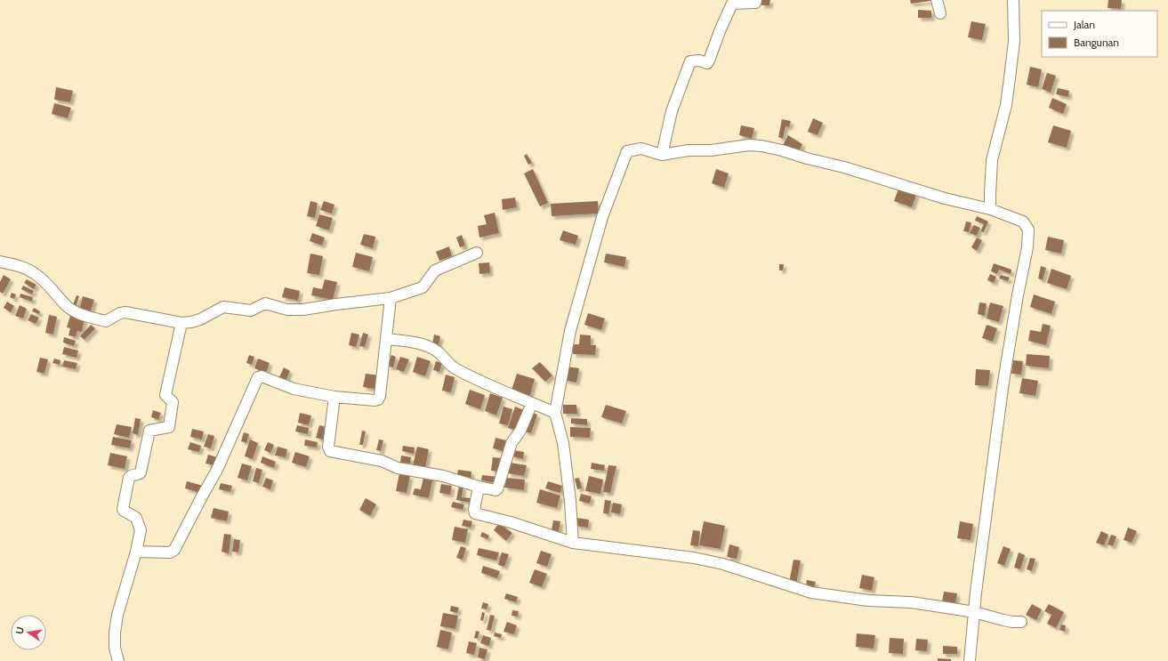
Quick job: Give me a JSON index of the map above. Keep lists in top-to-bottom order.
{
  "legend": ["Jalan", "Bangunan"],
  "north": "left"
}
